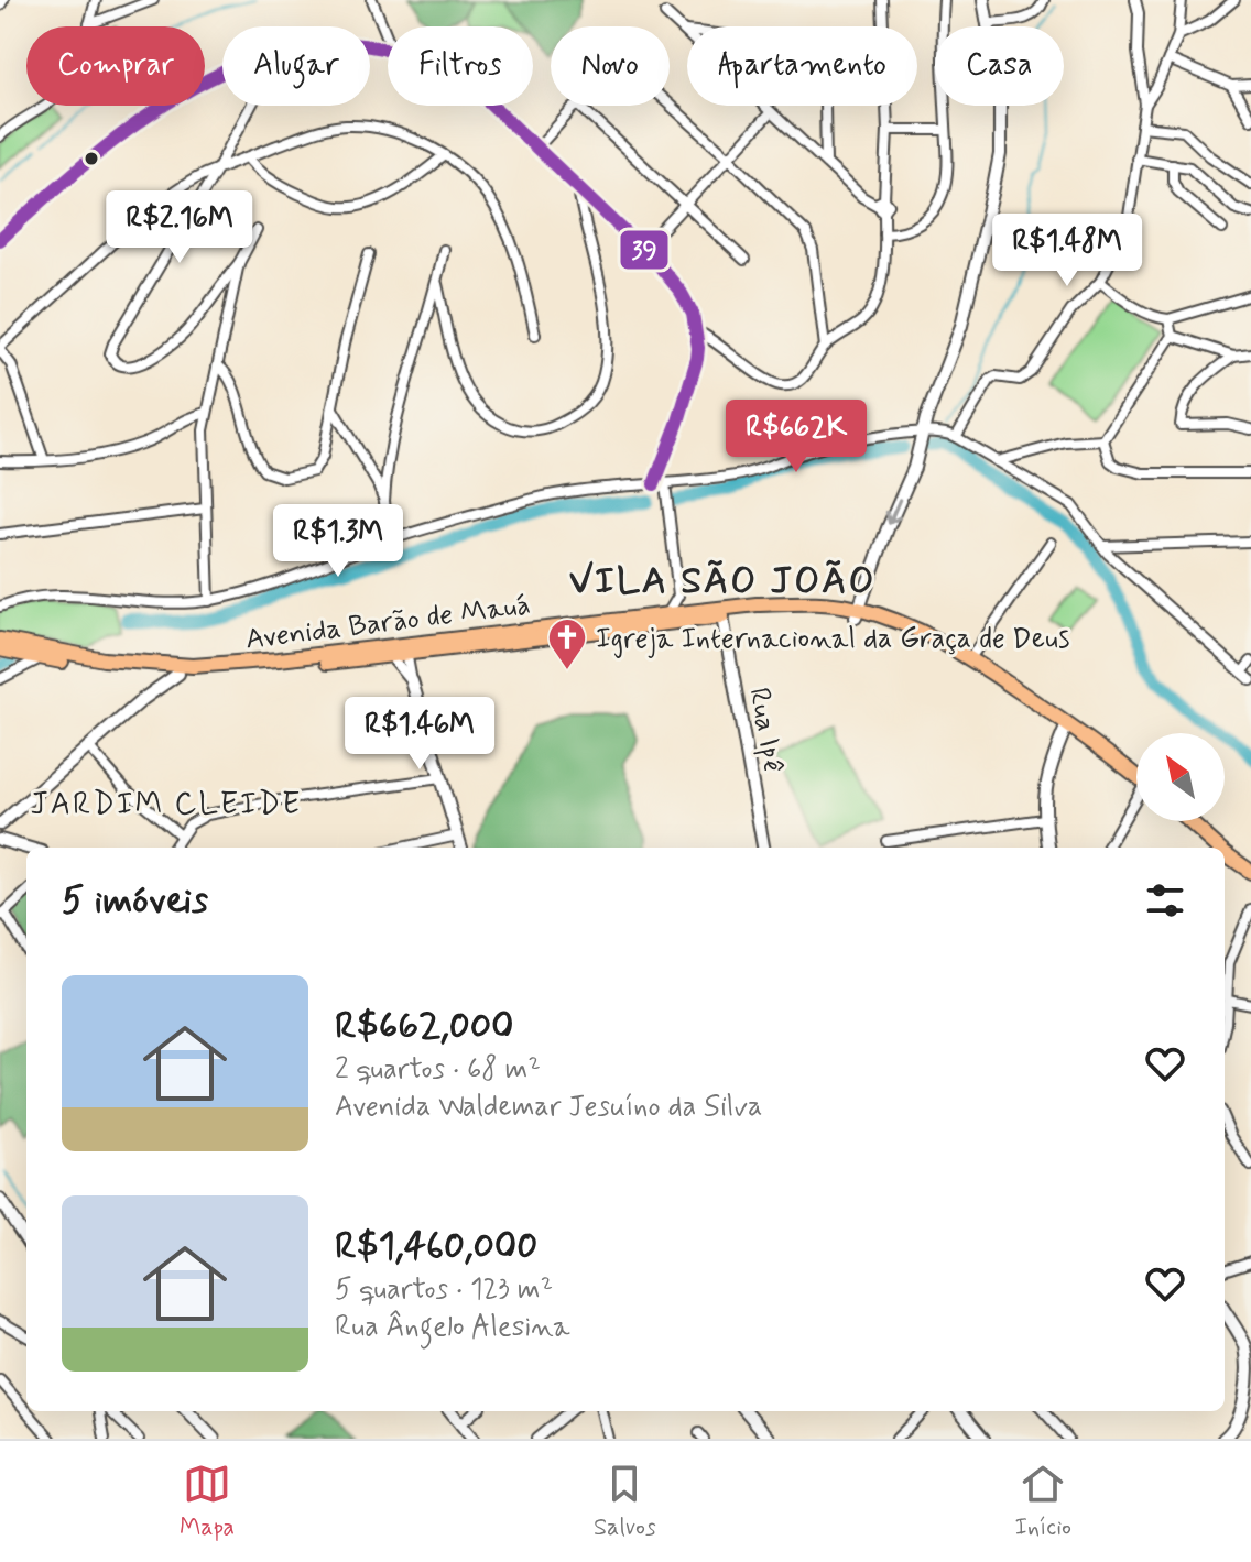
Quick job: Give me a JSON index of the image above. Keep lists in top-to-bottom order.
{
  "streets": {
    "main road": ["Avenida Barão de Mauá"],
    "street": ["Rua Ipê"]
  },
  "crossings": [
    ["Avenida Barão de Mauá", "Rua Ipê"]
  ],
  "districts": ["VILA SÃO JOÃO", "JARDIM CLEIDE"],
  "places": {
    "church": ["Igreja Internacional da Graça de Deus"]
  },
  "lines": ["transit line 39"],
  "north": "top left",
  "page": {
    "chip": [
      "Comprar",
      "Alugar",
      "Filtros",
      "Novo",
      "Apartamento",
      "Casa"
    ],
    "price": [
      "R$2.16M",
      "R$1.48M",
      "R$662K",
      "R$1.3M",
      "R$1.46M"
    ],
    "heading": "5 imóveis",
    "list": [
      {
        "name": "R$662,000",
        "note": "2 quartos · 68 m² · Avenida Waldemar Jesuíno da Silva"
      },
      {
        "name": "R$1,460,000",
        "note": "5 quartos · 123 m² · Rua Ângelo Alesina"
      }
    ],
    "tabs": ["Mapa", "Salvos", "Início"]
  }
}
